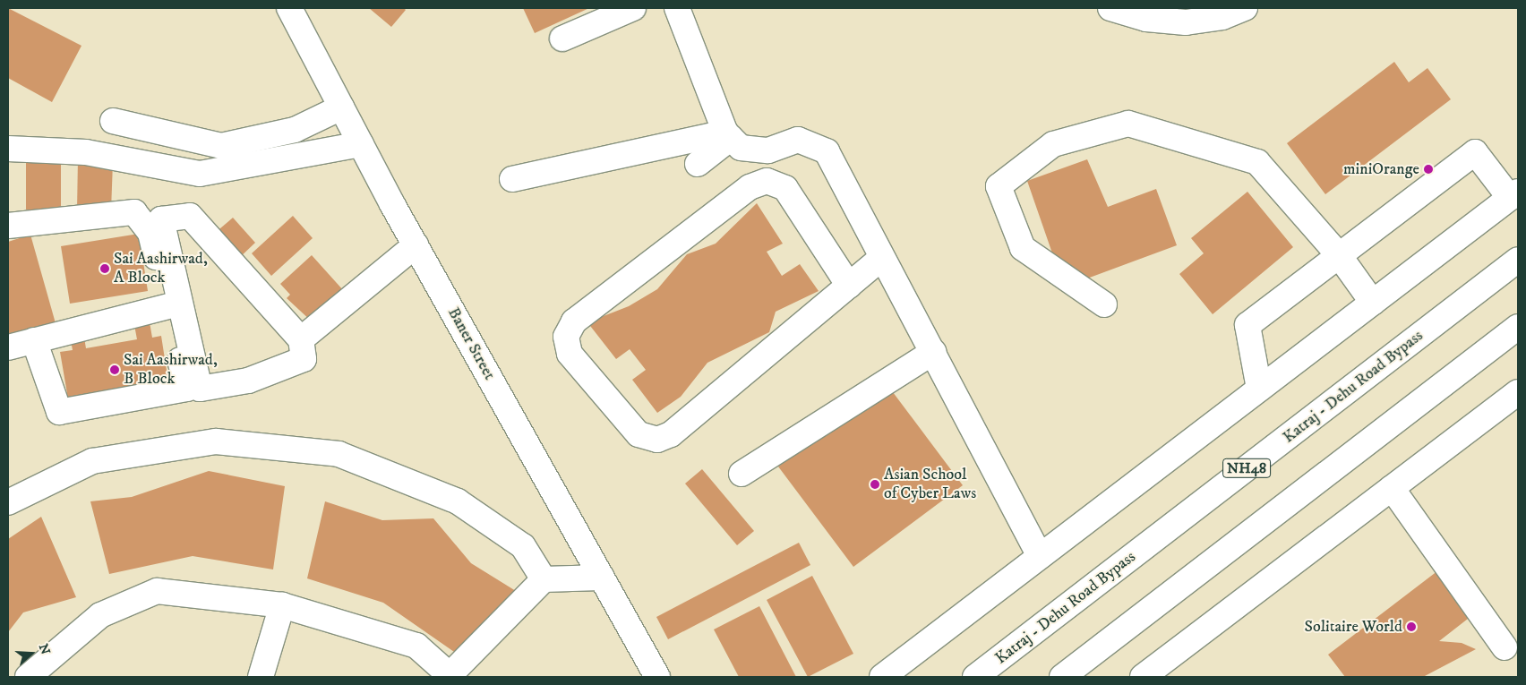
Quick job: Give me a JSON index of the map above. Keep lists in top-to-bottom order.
{
  "streets": {
    "main road": ["Baner Street", "Katraj - Dehu Road Bypass", "NH48"]
  },
  "places": [
    "miniOrange",
    "Sai Aashirwad, A Block",
    "Sai Aashirwad, B Block",
    "Asian School of Cyber Laws",
    "Solitaire World"
  ],
  "north": "right"
}
